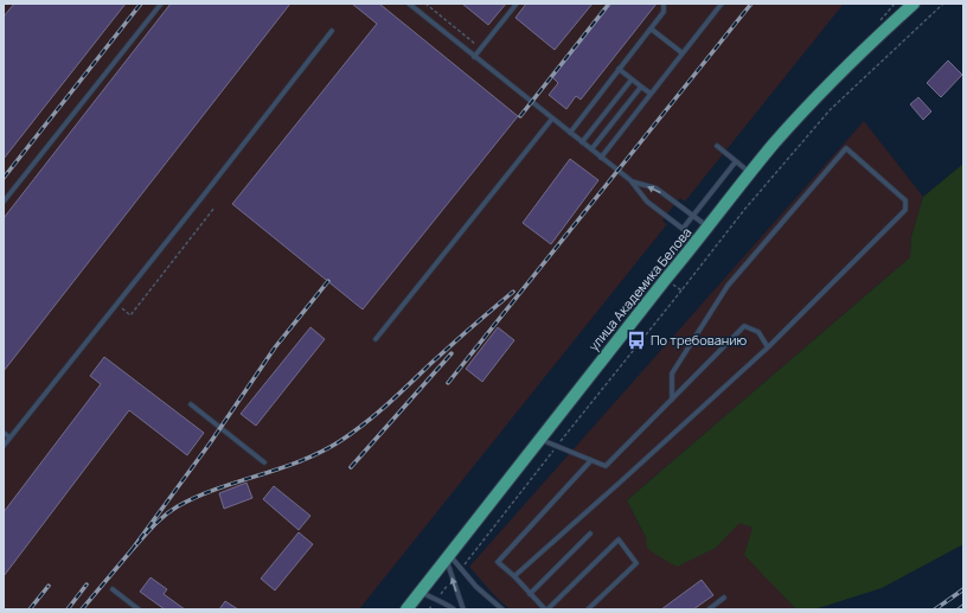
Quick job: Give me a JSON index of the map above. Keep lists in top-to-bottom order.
{
  "streets": {
    "main road": ["улица Академика Белова"]
  },
  "places": {
    "bus stop": ["По требованию"]
  }
}
